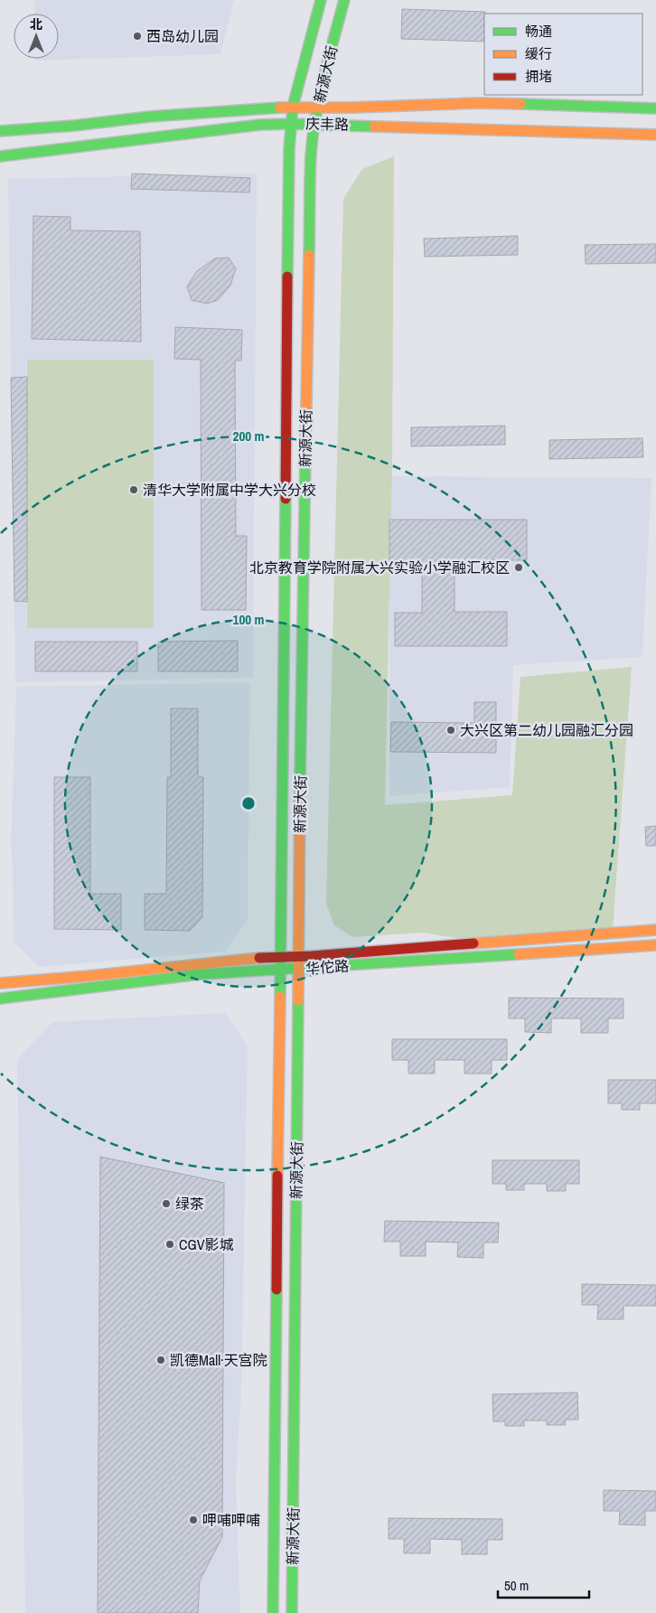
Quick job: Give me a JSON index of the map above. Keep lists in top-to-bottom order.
{
  "streets": {
    "main road": ["新源大街", "庆丰路", "华佗路"]
  },
  "crossings": [
    ["新源大街", "庆丰路"],
    ["新源大街", "华佗路"]
  ],
  "places": [
    "西岛幼儿园",
    "清华大学附属中学大兴分校",
    "北京教育学院附属大兴实验小学融汇校区",
    "大兴区第二幼儿园融汇分园",
    "绿茶",
    "CGV影城",
    "凯德Mall·天宫院",
    "呷哺呷哺"
  ],
  "legend": ["畅通", "缓行", "拥堵"],
  "scale_bar": "50 m",
  "north": "top",
  "rings": ["200 m", "100 m"]
}
